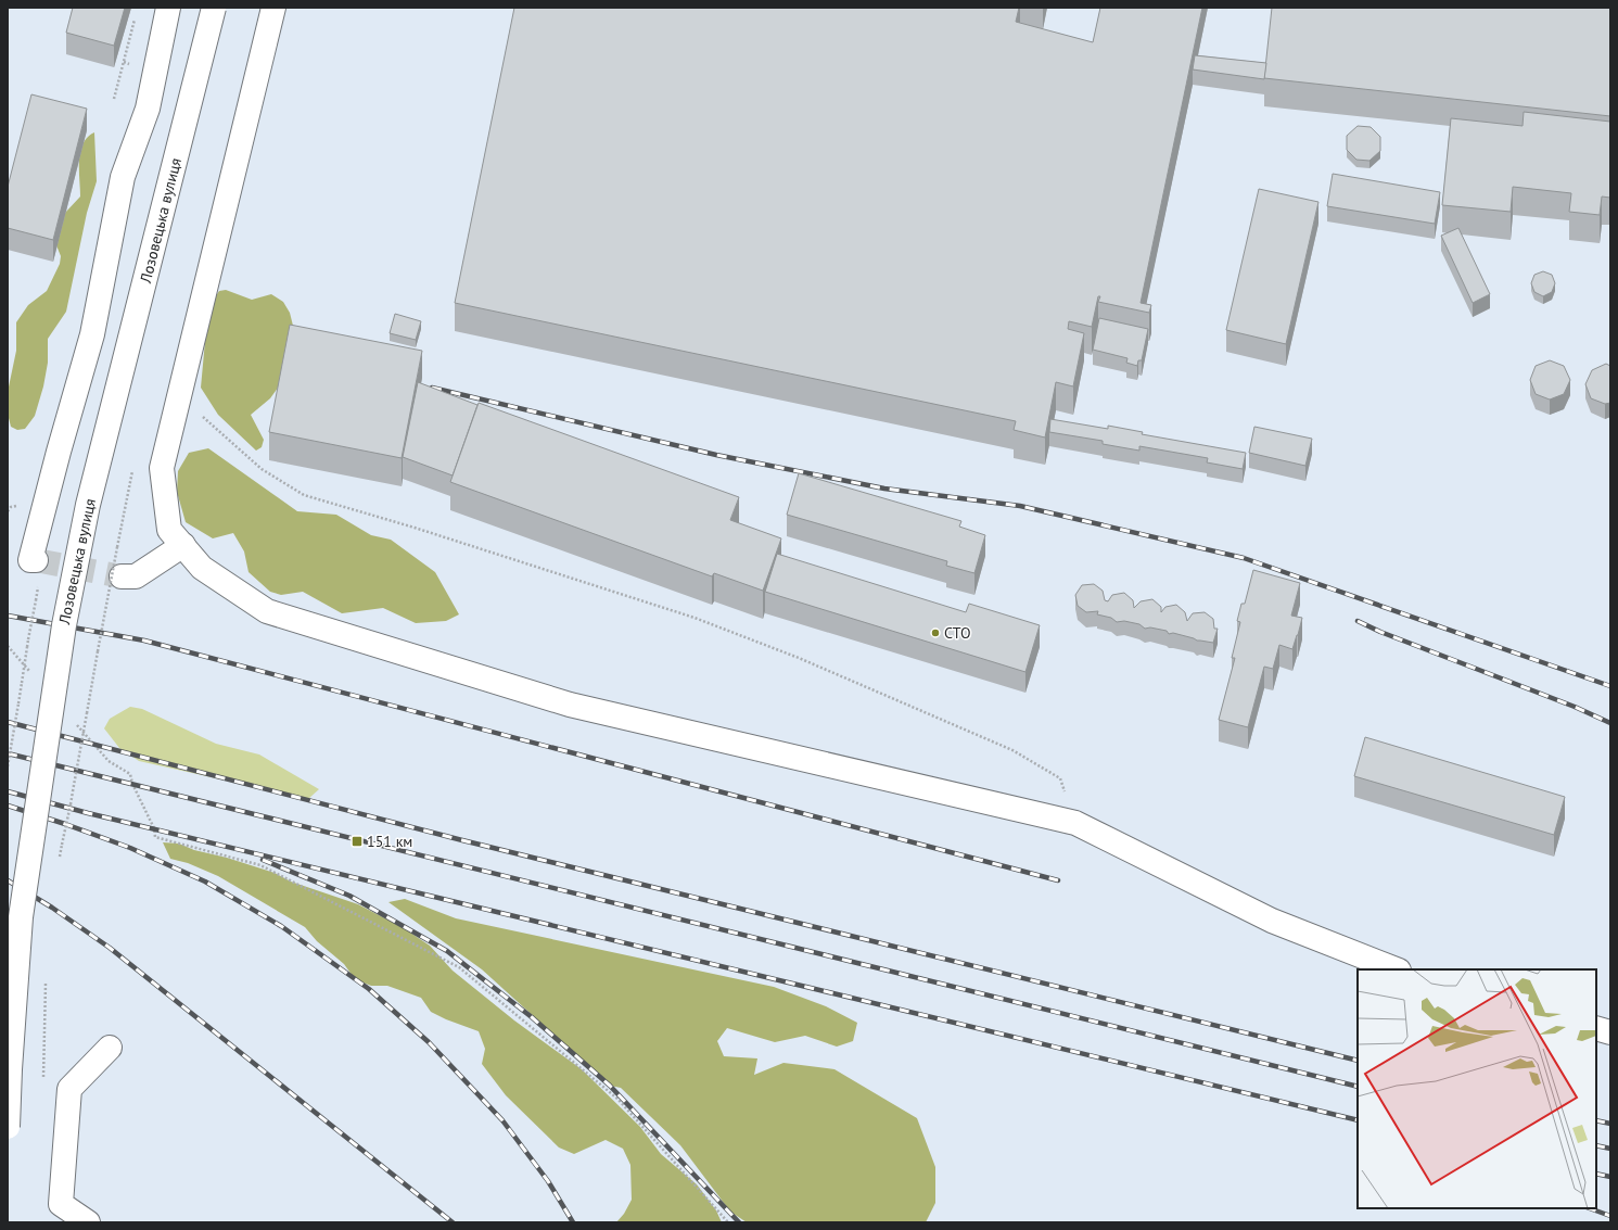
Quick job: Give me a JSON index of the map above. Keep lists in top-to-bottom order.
{
  "streets": {
    "street": ["Лозовецька вулиця"]
  },
  "places": {
    "other": ["СТО"],
    "transit": ["151 км"]
  }
}
